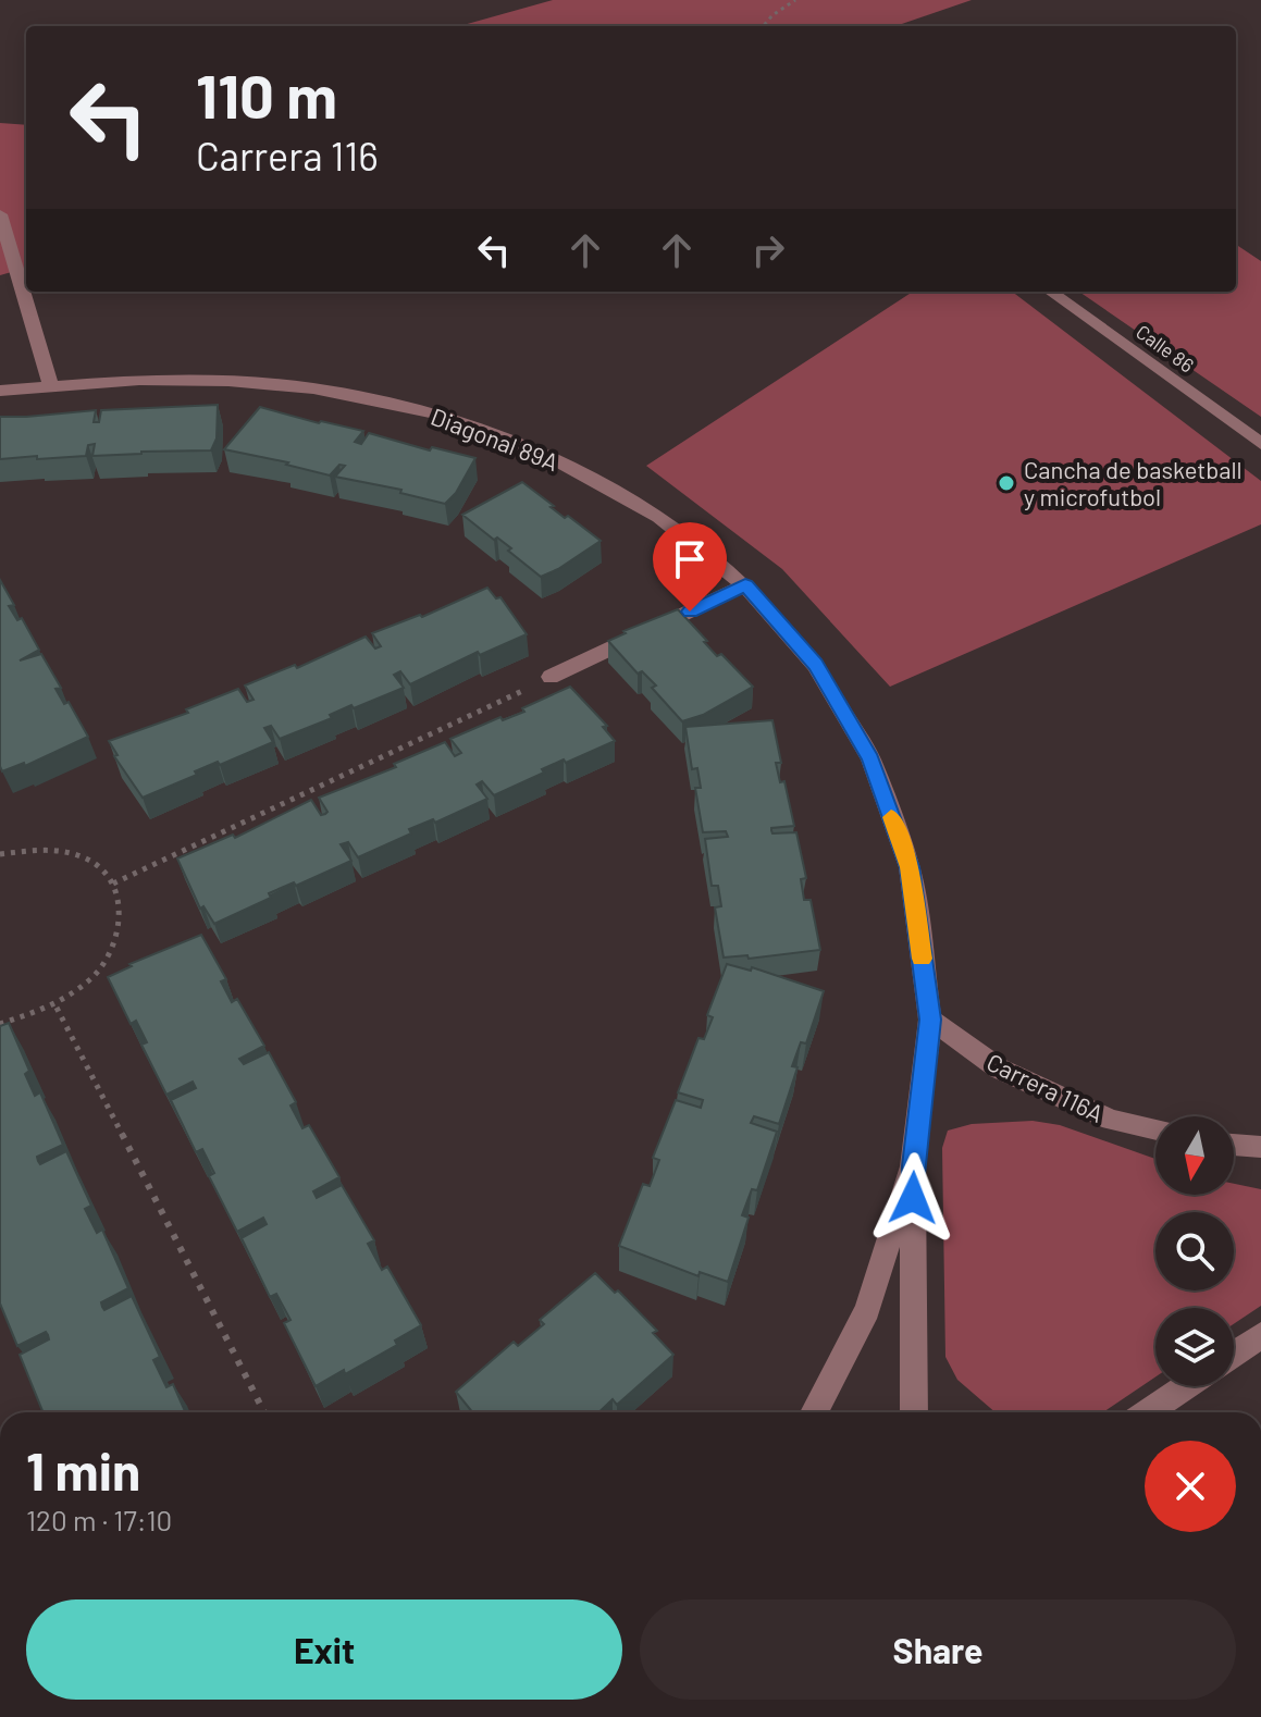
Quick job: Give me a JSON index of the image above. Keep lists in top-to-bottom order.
{
  "streets": {
    "street": ["Calle 86", "Diagonal 89A", "Carrera 116A"]
  },
  "crossings": [
    ["Diagonal 89A", "Carrera 116A"]
  ],
  "places": ["Cancha de basketball y microfutbol"],
  "north": "bottom",
  "page": {
    "turn": ["110 m", "Carrera 116"],
    "heading": ["1 min", "120 m · 17:10"],
    "buttons": ["Exit", "Share"]
  }
}
